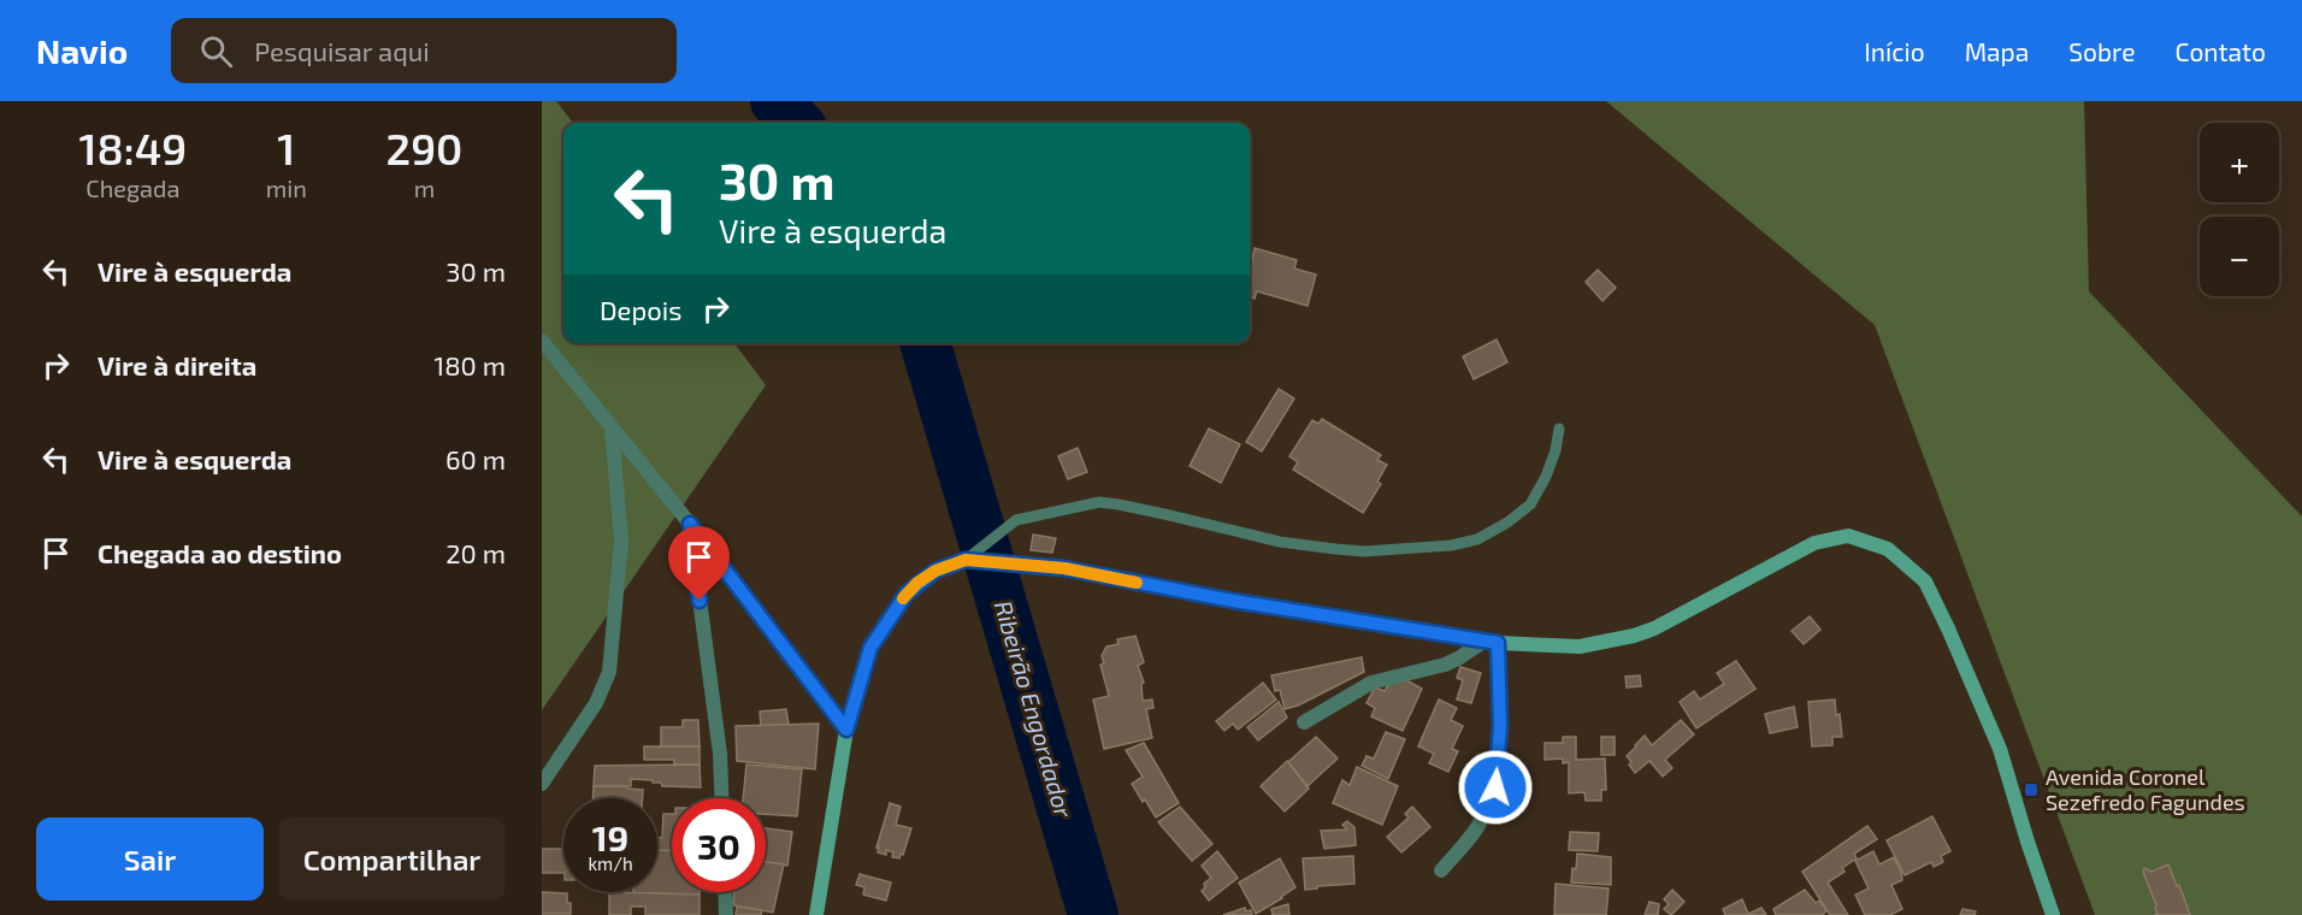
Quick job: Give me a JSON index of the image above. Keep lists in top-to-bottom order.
{
  "water": ["Ribeirão Engordador"],
  "places": {
    "transit": ["Avenida Coronel Sezefredo Fagundes"]
  },
  "page": {
    "header": "Navio",
    "search": "Pesquisar aqui",
    "nav": [
      "Início",
      "Mapa",
      "Sobre",
      "Contato"
    ],
    "eta": [
      "18:49",
      "Chegada",
      "1",
      "min",
      "290",
      "m"
    ],
    "map_buttons": ["+", "−"],
    "turn": ["30 m", "Vire à esquerda"],
    "list": [
      {
        "name": "Vire à esquerda",
        "value": "30 m"
      },
      {
        "name": "Vire à direita",
        "value": "180 m"
      },
      {
        "name": "Vire à esquerda",
        "value": "60 m"
      },
      {
        "name": "Chegada ao destino",
        "value": "20 m"
      }
    ],
    "then": "Depois",
    "speed": "19 km/h",
    "limit": "30",
    "buttons": ["Sair", "Compartilhar"]
  }
}
